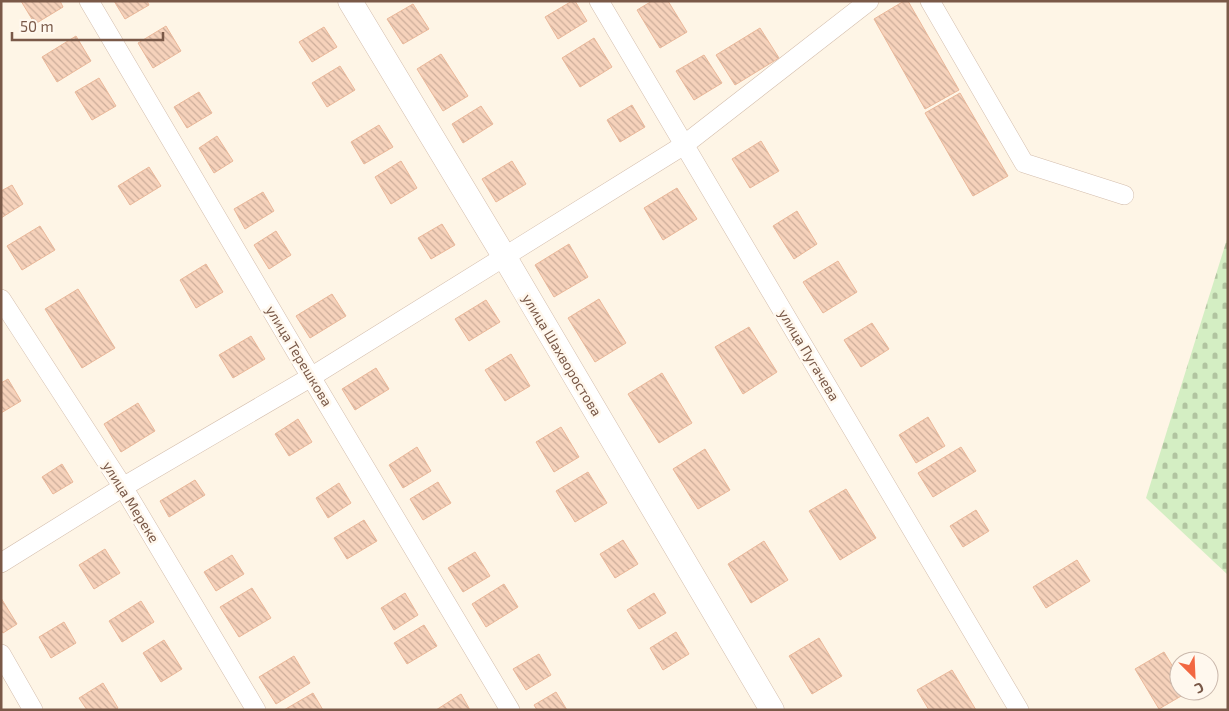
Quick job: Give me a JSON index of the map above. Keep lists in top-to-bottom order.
{
  "streets": {
    "street": [
      "улица Шахворостова",
      "улица Пугачева",
      "улица Терешкова",
      "улица Мереке"
    ]
  },
  "scale_bar": "50 m",
  "north": "bottom right"
}
